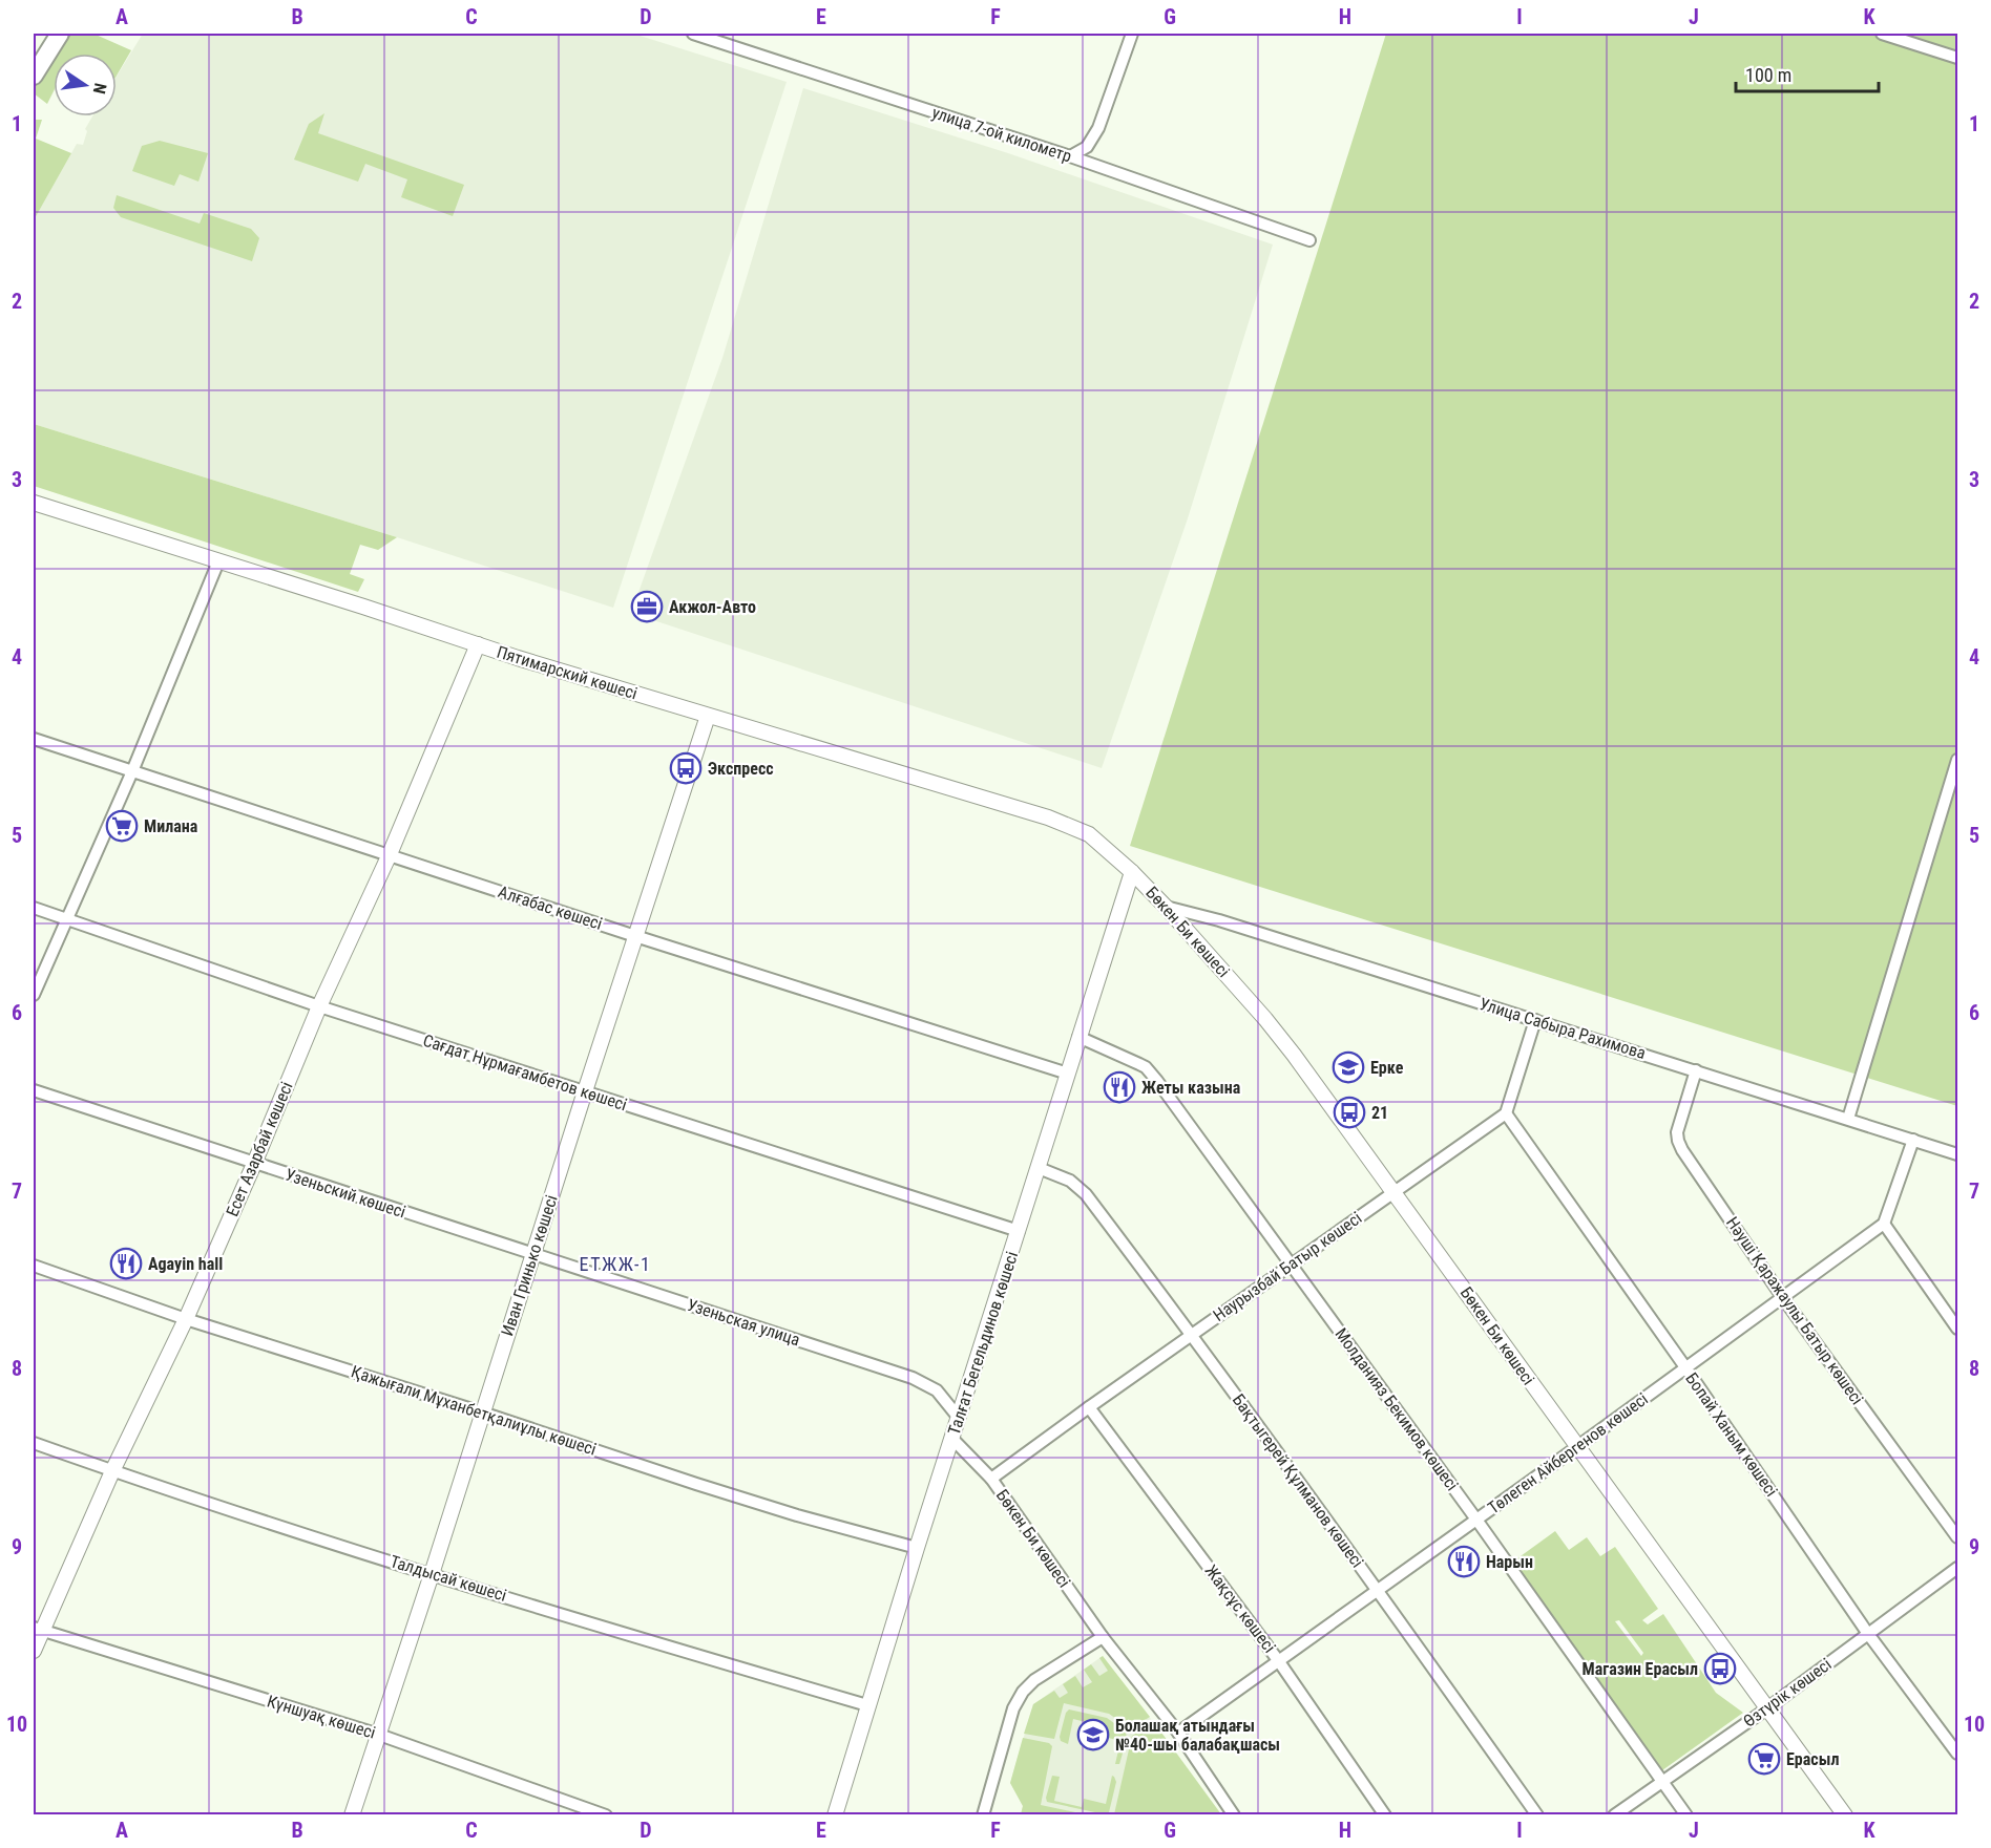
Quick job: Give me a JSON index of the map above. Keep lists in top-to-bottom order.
{
  "streets": {
    "street": [
      "улица 7-ой километр",
      "Пятимарский көшесі",
      "Алғабас көшесі",
      "Бөкен Би көшесі",
      "Улица Сабыра Рахимова",
      "Сағдат Нұрмағамбетов көшесі",
      "Есет Азарбай көшесі",
      "Узеньский көшесі",
      "Иван Гринько көшесі",
      "Наурызбай Батыр көшесі",
      "Нәуші Қаражаулы Батыр көшесі",
      "Узеньская улица",
      "Талғат Бегельдинов көшесі",
      "Молданияз Бекимов көшесі",
      "Қажығали Мұханбетқалиұлы көшесі",
      "Бопай Ханым көшесі",
      "Төлеген Айбергенов көшесі",
      "Бақтыгерей Құлманов көшесі",
      "Талдысай көшесі",
      "Жақсұс көшесі",
      "Өзтүрік көшесі",
      "Күншуақ көшесі"
    ]
  },
  "crossings": [
    ["Пятимарский көшесі", "Бөкен Би көшесі"],
    ["Пятимарский көшесі", "Есет Азарбай көшесі"],
    ["Пятимарский көшесі", "Иван Гринько көшесі"],
    ["Алғабас көшесі", "Есет Азарбай көшесі"],
    ["Алғабас көшесі", "Иван Гринько көшесі"],
    ["Алғабас көшесі", "Талғат Бегельдинов көшесі"],
    ["Бөкен Би көшесі", "Улица Сабыра Рахимова"],
    ["Бөкен Би көшесі", "Наурызбай Батыр көшесі"],
    ["Бөкен Би көшесі", "Талғат Бегельдинов көшесі"],
    ["Бөкен Би көшесі", "Төлеген Айбергенов көшесі"],
    ["Бөкен Би көшесі", "Өзтүрік көшесі"],
    ["Улица Сабыра Рахимова", "Нәуші Қаражаулы Батыр көшесі"],
    ["Сағдат Нұрмағамбетов көшесі", "Есет Азарбай көшесі"],
    ["Сағдат Нұрмағамбетов көшесі", "Иван Гринько көшесі"],
    ["Сағдат Нұрмағамбетов көшесі", "Талғат Бегельдинов көшесі"],
    ["Есет Азарбай көшесі", "Узеньский көшесі"],
    ["Есет Азарбай көшесі", "Қажығали Мұханбетқалиұлы көшесі"],
    ["Есет Азарбай көшесі", "Талдысай көшесі"],
    ["Есет Азарбай көшесі", "Күншуақ көшесі"],
    ["Узеньский көшесі", "Узеньская улица"],
    ["Иван Гринько көшесі", "Узеньская улица"],
    ["Иван Гринько көшесі", "Қажығали Мұханбетқалиұлы көшесі"],
    ["Иван Гринько көшесі", "Талдысай көшесі"],
    ["Иван Гринько көшесі", "Күншуақ көшесі"],
    ["Наурызбай Батыр көшесі", "Молданияз Бекимов көшесі"],
    ["Наурызбай Батыр көшесі", "Бопай Ханым көшесі"],
    ["Наурызбай Батыр көшесі", "Бақтыгерей Құлманов көшесі"],
    ["Наурызбай Батыр көшесі", "Жақсұс көшесі"],
    ["Нәуші Қаражаулы Батыр көшесі", "Төлеген Айбергенов көшесі"],
    ["Узеньская улица", "Талғат Бегельдинов көшесі"],
    ["Талғат Бегельдинов көшесі", "Молданияз Бекимов көшесі"],
    ["Талғат Бегельдинов көшесі", "Қажығали Мұханбетқалиұлы көшесі"],
    ["Талғат Бегельдинов көшесі", "Бақтыгерей Құлманов көшесі"],
    ["Талғат Бегельдинов көшесі", "Талдысай көшесі"],
    ["Молданияз Бекимов көшесі", "Төлеген Айбергенов көшесі"],
    ["Молданияз Бекимов көшесі", "Өзтүрік көшесі"],
    ["Бопай Ханым көшесі", "Төлеген Айбергенов көшесі"],
    ["Бопай Ханым көшесі", "Өзтүрік көшесі"],
    ["Төлеген Айбергенов көшесі", "Бақтыгерей Құлманов көшесі"],
    ["Төлеген Айбергенов көшесі", "Жақсұс көшесі"]
  ],
  "districts": ["ЕТЖЖ-1"],
  "places": {
    "office": ["Акжол-Авто"],
    "bus stop": ["Экспресс", "21", "Магазин Ерасыл"],
    "supermarket": ["Милана", "Ерасыл"],
    "school or university": ["Ерке", "Болашақ атындағы №40-шы балабақшасы"],
    "restaurant": ["Жеты казына", "Agayin hall", "Нарын"]
  },
  "scale_bar": "100 m",
  "north": "right",
  "grid": {
    "columns": [
      "A",
      "B",
      "C",
      "D",
      "E",
      "F",
      "G",
      "H",
      "I",
      "J",
      "K"
    ],
    "rows": [
      "1",
      "2",
      "3",
      "4",
      "5",
      "6",
      "7",
      "8",
      "9",
      "10"
    ]
  }
}
